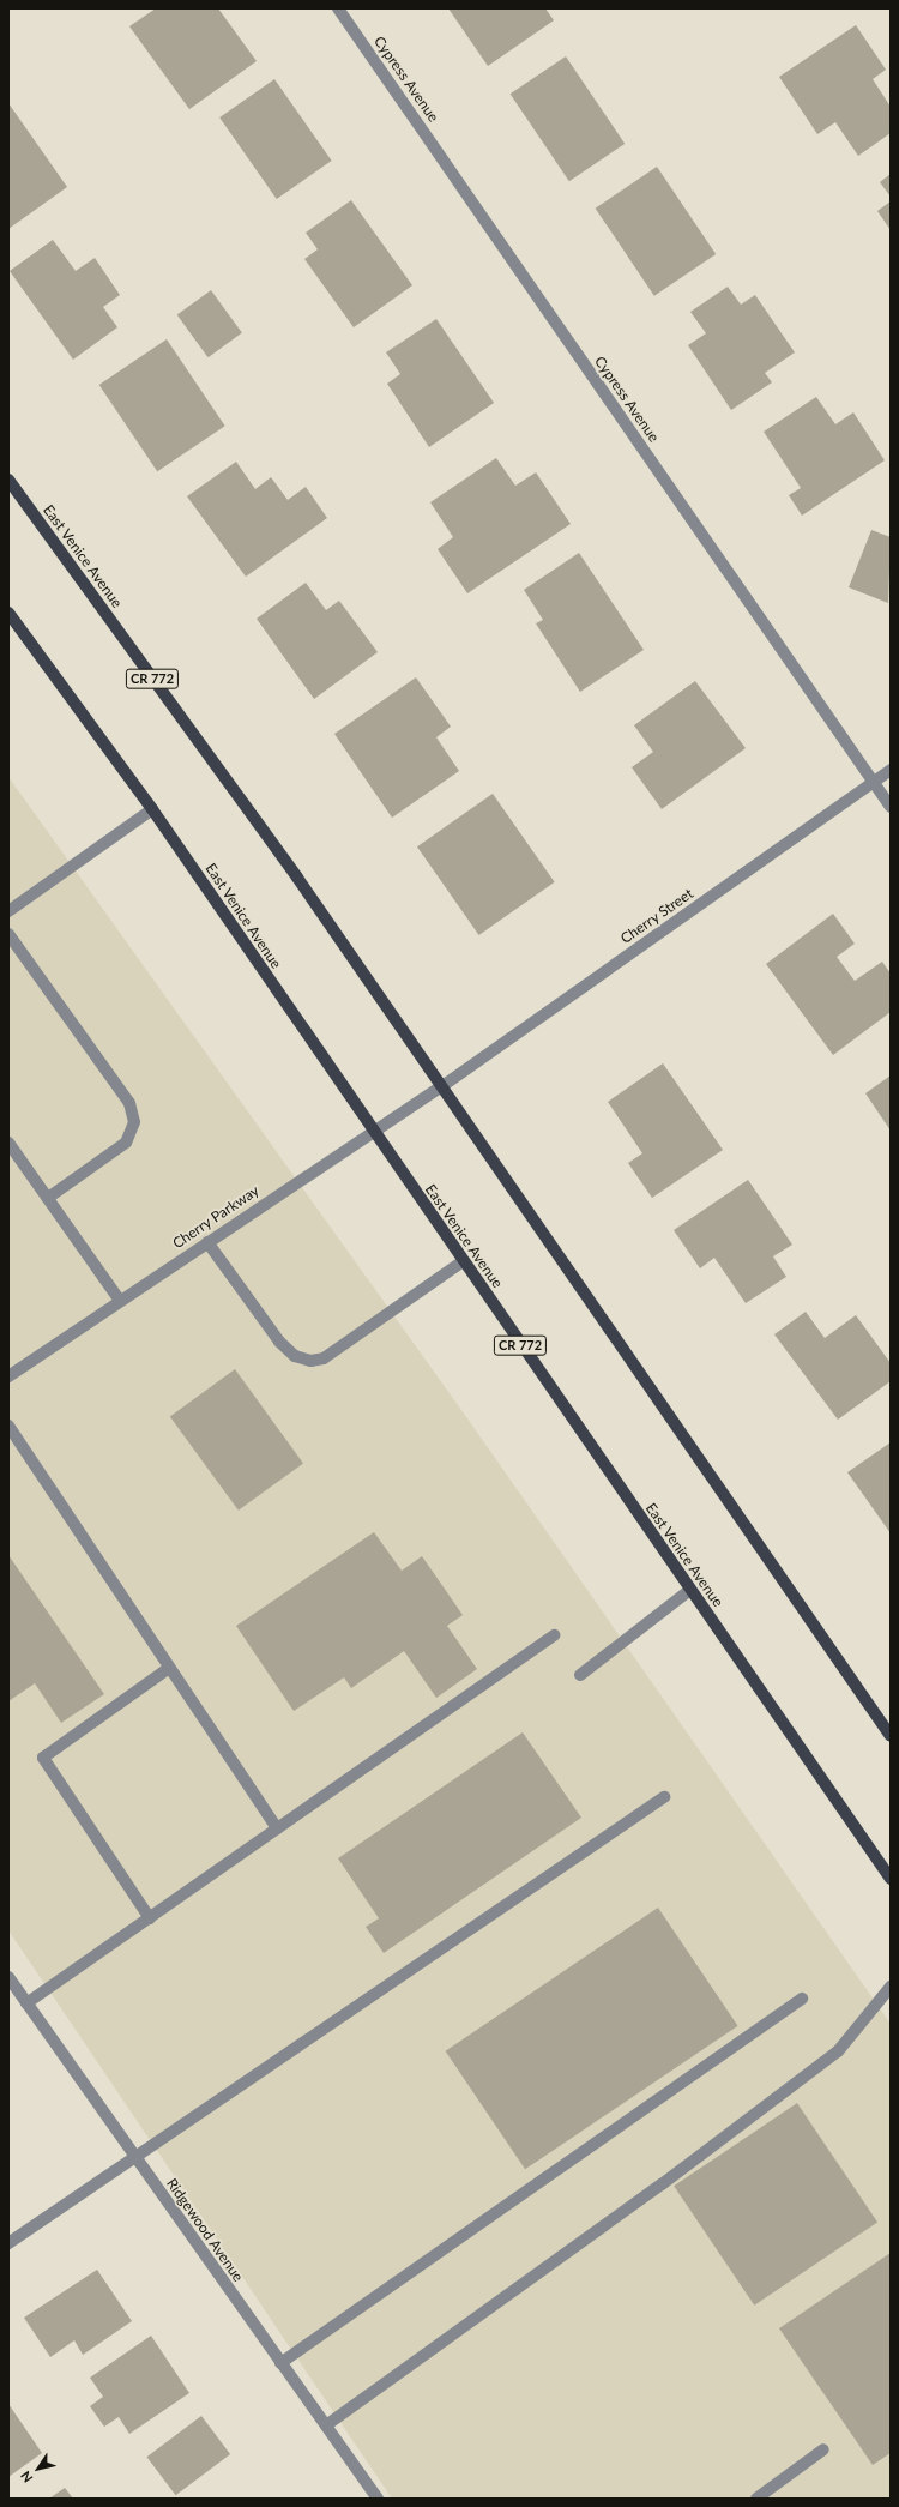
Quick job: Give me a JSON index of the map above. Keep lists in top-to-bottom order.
{
  "streets": {
    "main road": ["East Venice Avenue", "CR 772"],
    "street": [
      "Cypress Avenue",
      "Cherry Street",
      "Cherry Parkway",
      "Ridgewood Avenue"
    ]
  },
  "crossings": [
    ["Cypress Avenue", "Cherry Street"],
    ["East Venice Avenue", "Cherry Street"],
    ["East Venice Avenue", "Cherry Parkway"],
    ["Cherry Street", "Cherry Parkway"]
  ],
  "north": "bottom left"
}
